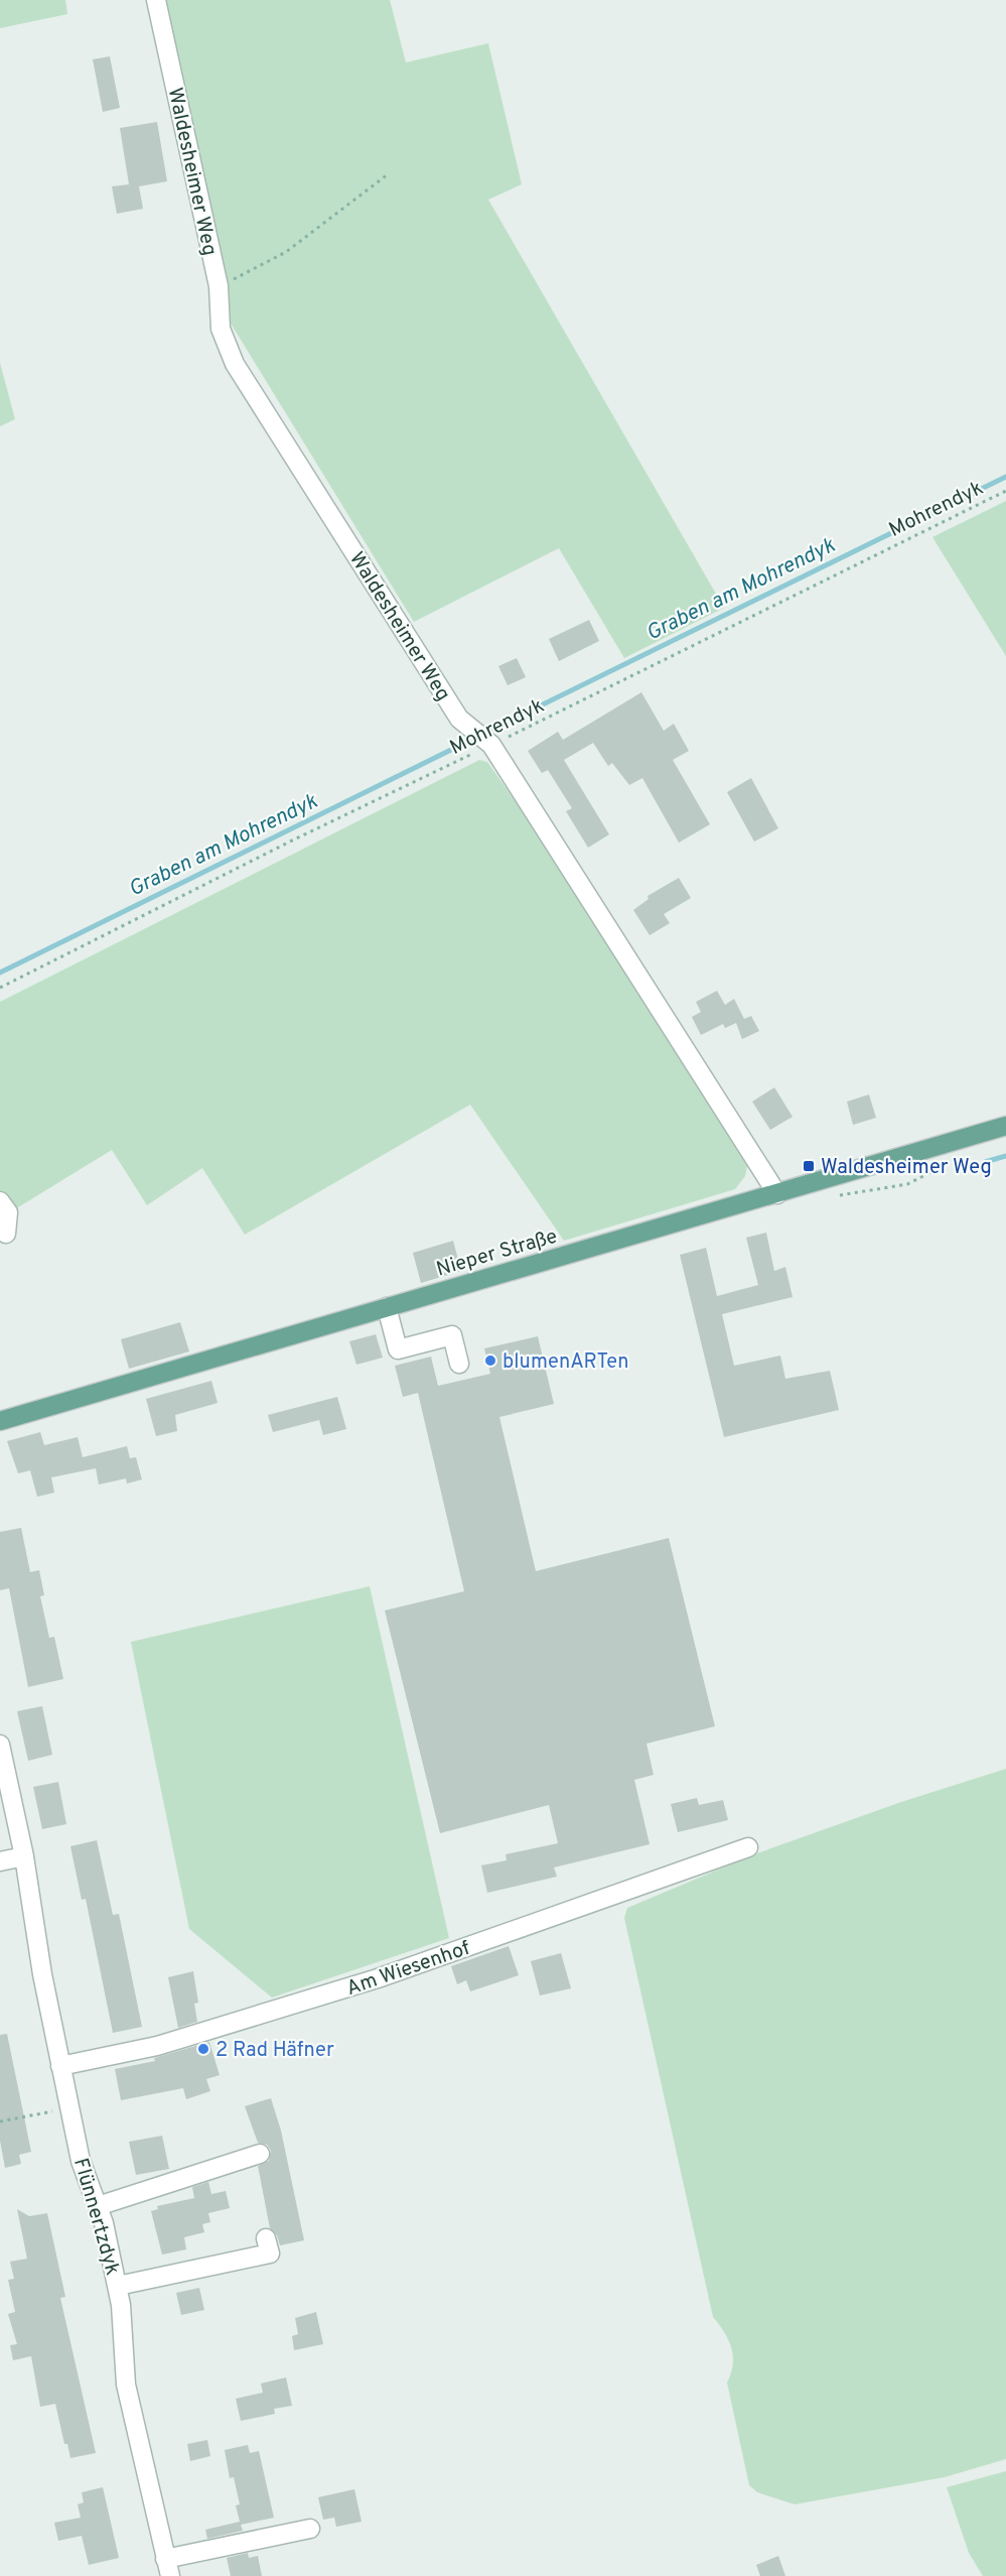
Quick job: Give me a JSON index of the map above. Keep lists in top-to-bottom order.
{
  "streets": {
    "main road": ["Nieper Straße"],
    "street": ["Waldesheimer Weg", "Am Wiesenhof", "Flünnertzdyk"],
    "path": ["Mohrendyk"]
  },
  "crossings": [
    ["Waldesheimer Weg", "Mohrendyk"],
    ["Waldesheimer Weg", "Nieper Straße"],
    ["Am Wiesenhof", "Flünnertzdyk"]
  ],
  "water": ["Graben am Mohrendyk"],
  "places": {
    "transit": ["Waldesheimer Weg"],
    "other": ["blumenARTen", "2 Rad Häfner"]
  }
}
